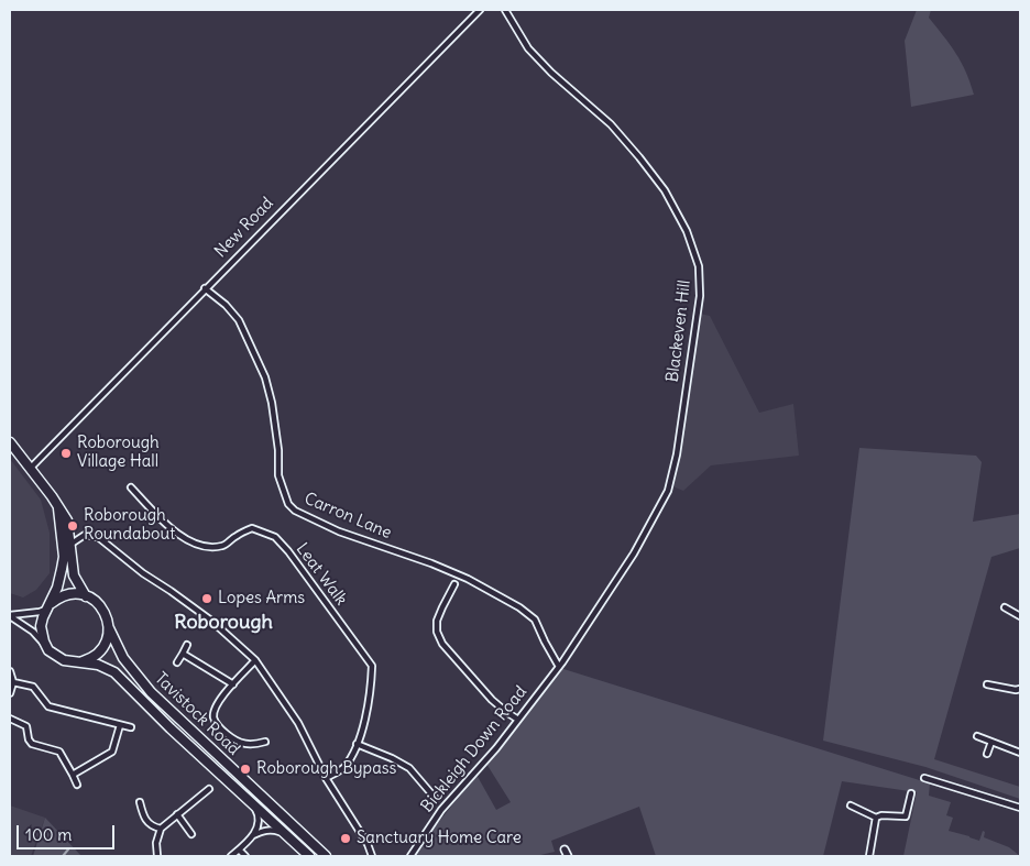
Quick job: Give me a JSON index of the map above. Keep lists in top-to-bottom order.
{
  "streets": {
    "highway": ["Tavistock Road"],
    "street": [
      "New Road",
      "Blackeven Hill",
      "Carron Lane",
      "Leat Walk",
      "Bickleigh Down Road"
    ]
  },
  "crossings": [
    ["New Road", "Carron Lane"],
    ["New Road", "Tavistock Road"],
    ["Blackeven Hill", "Carron Lane"],
    ["Blackeven Hill", "Bickleigh Down Road"],
    ["Carron Lane", "Bickleigh Down Road"]
  ],
  "districts": ["Roborough"],
  "places": [
    "Roborough Village Hall",
    "Roborough Roundabout",
    "Lopes Arms",
    "Roborough Bypass",
    "Sanctuary Home Care"
  ],
  "scale_bar": "100 m"
}
